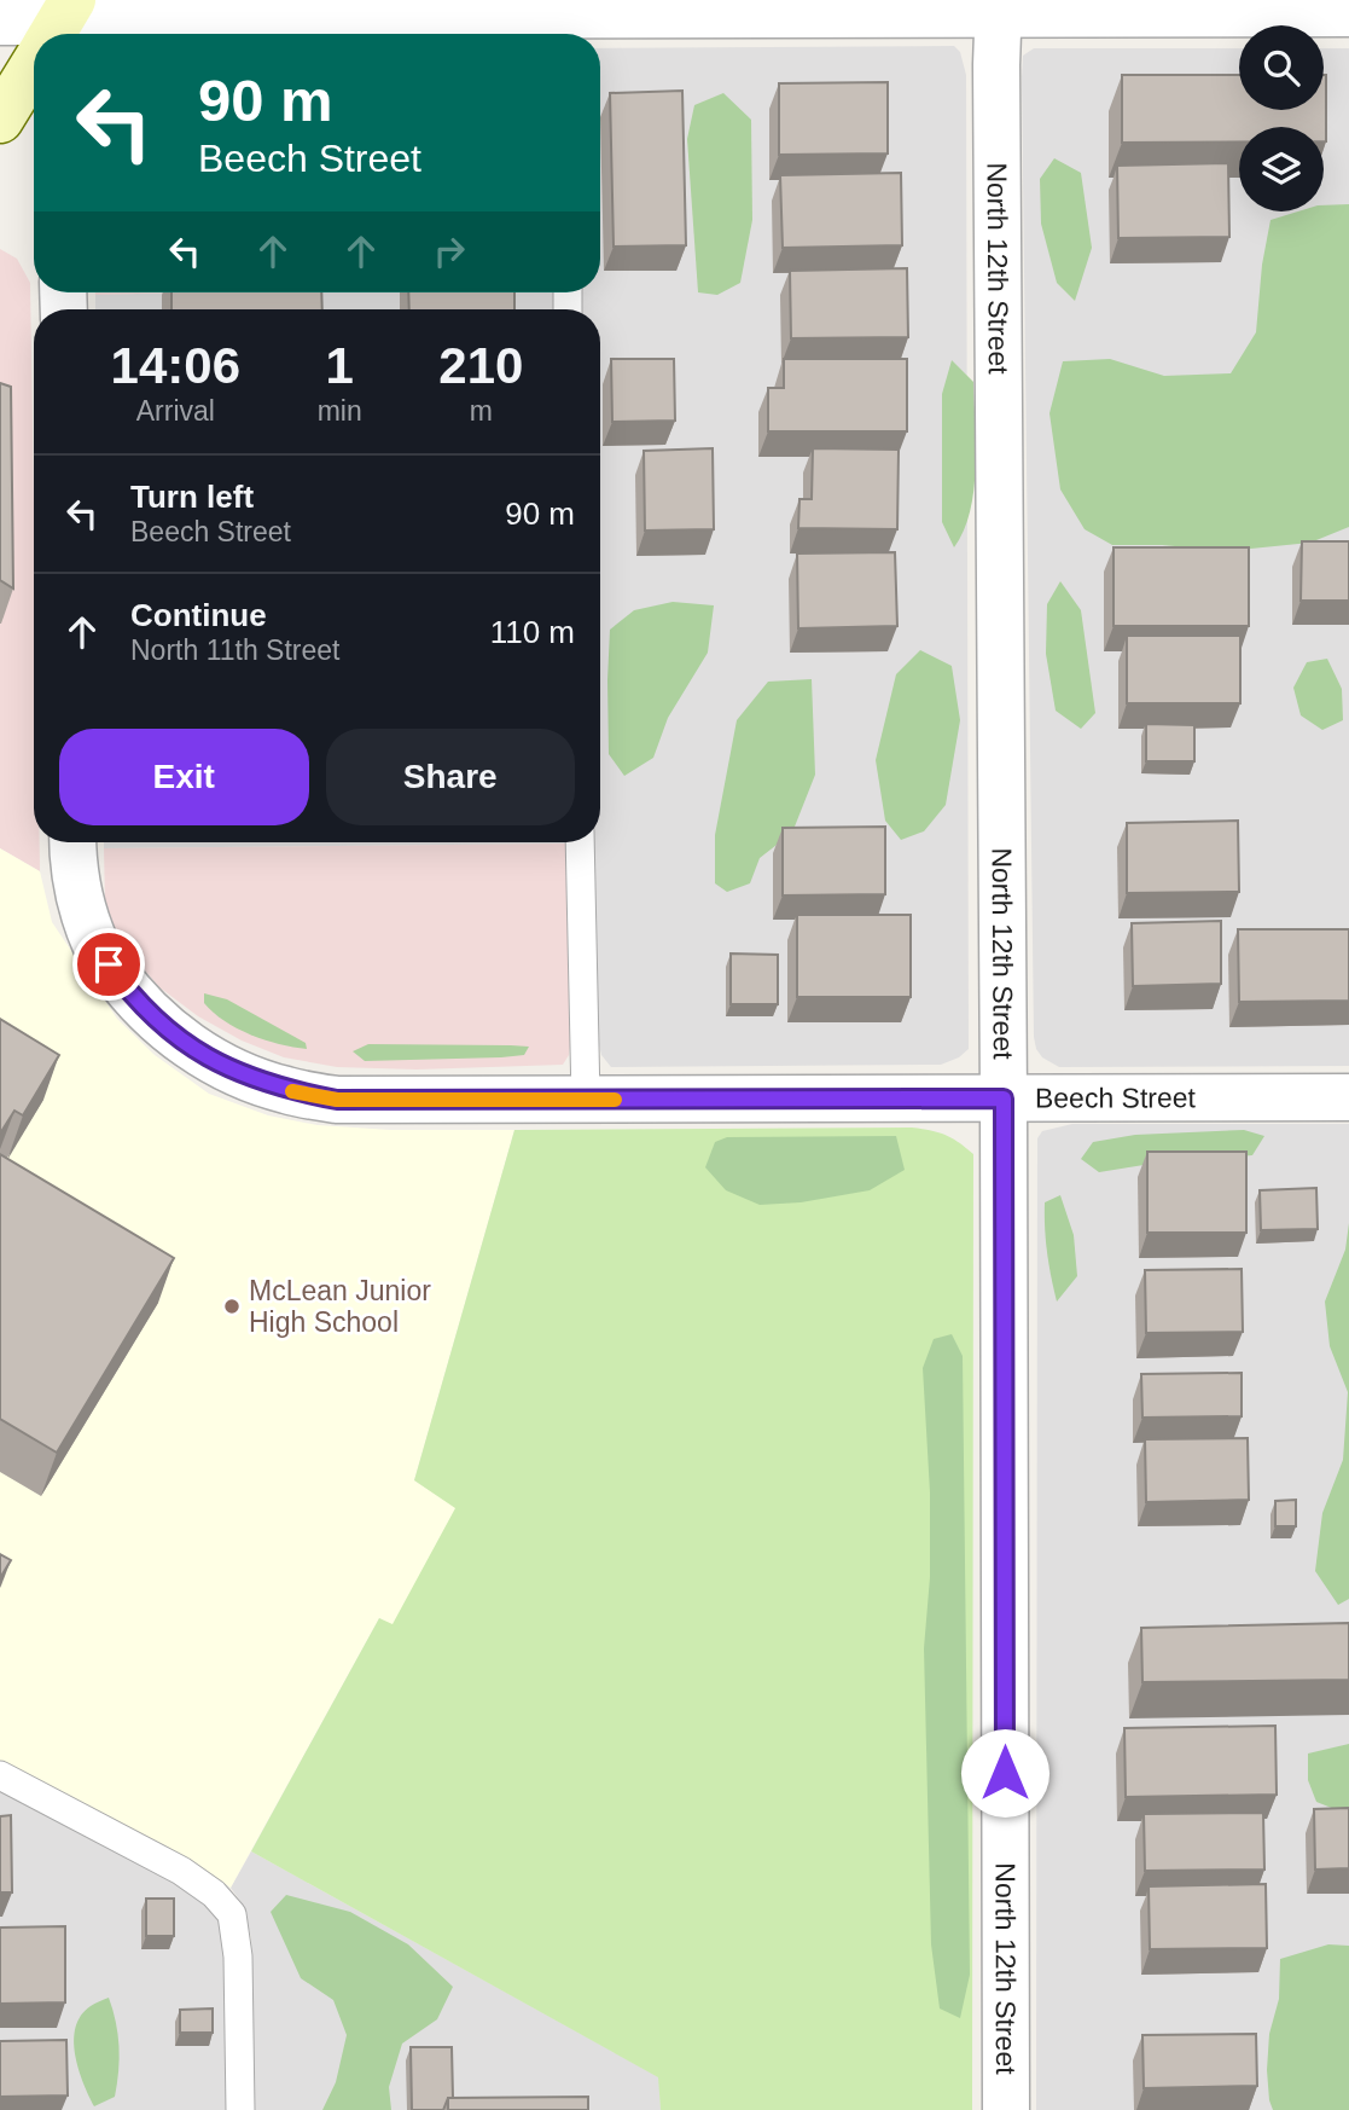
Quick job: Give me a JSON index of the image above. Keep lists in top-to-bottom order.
{
  "streets": {
    "street": ["North 12th Street", "Beech Street"]
  },
  "crossings": [
    ["North 12th Street", "Beech Street"]
  ],
  "places": ["McLean Junior High School"],
  "page": {
    "turn": ["90 m", "Beech Street"],
    "eta": [
      "14:06",
      "Arrival",
      "1",
      "min",
      "210",
      "m"
    ],
    "list": [
      {
        "name": "Turn left",
        "note": "Beech Street",
        "value": "90 m"
      },
      {
        "name": "Continue",
        "note": "North 11th Street",
        "value": "110 m"
      }
    ],
    "buttons": ["Exit", "Share"]
  }
}
